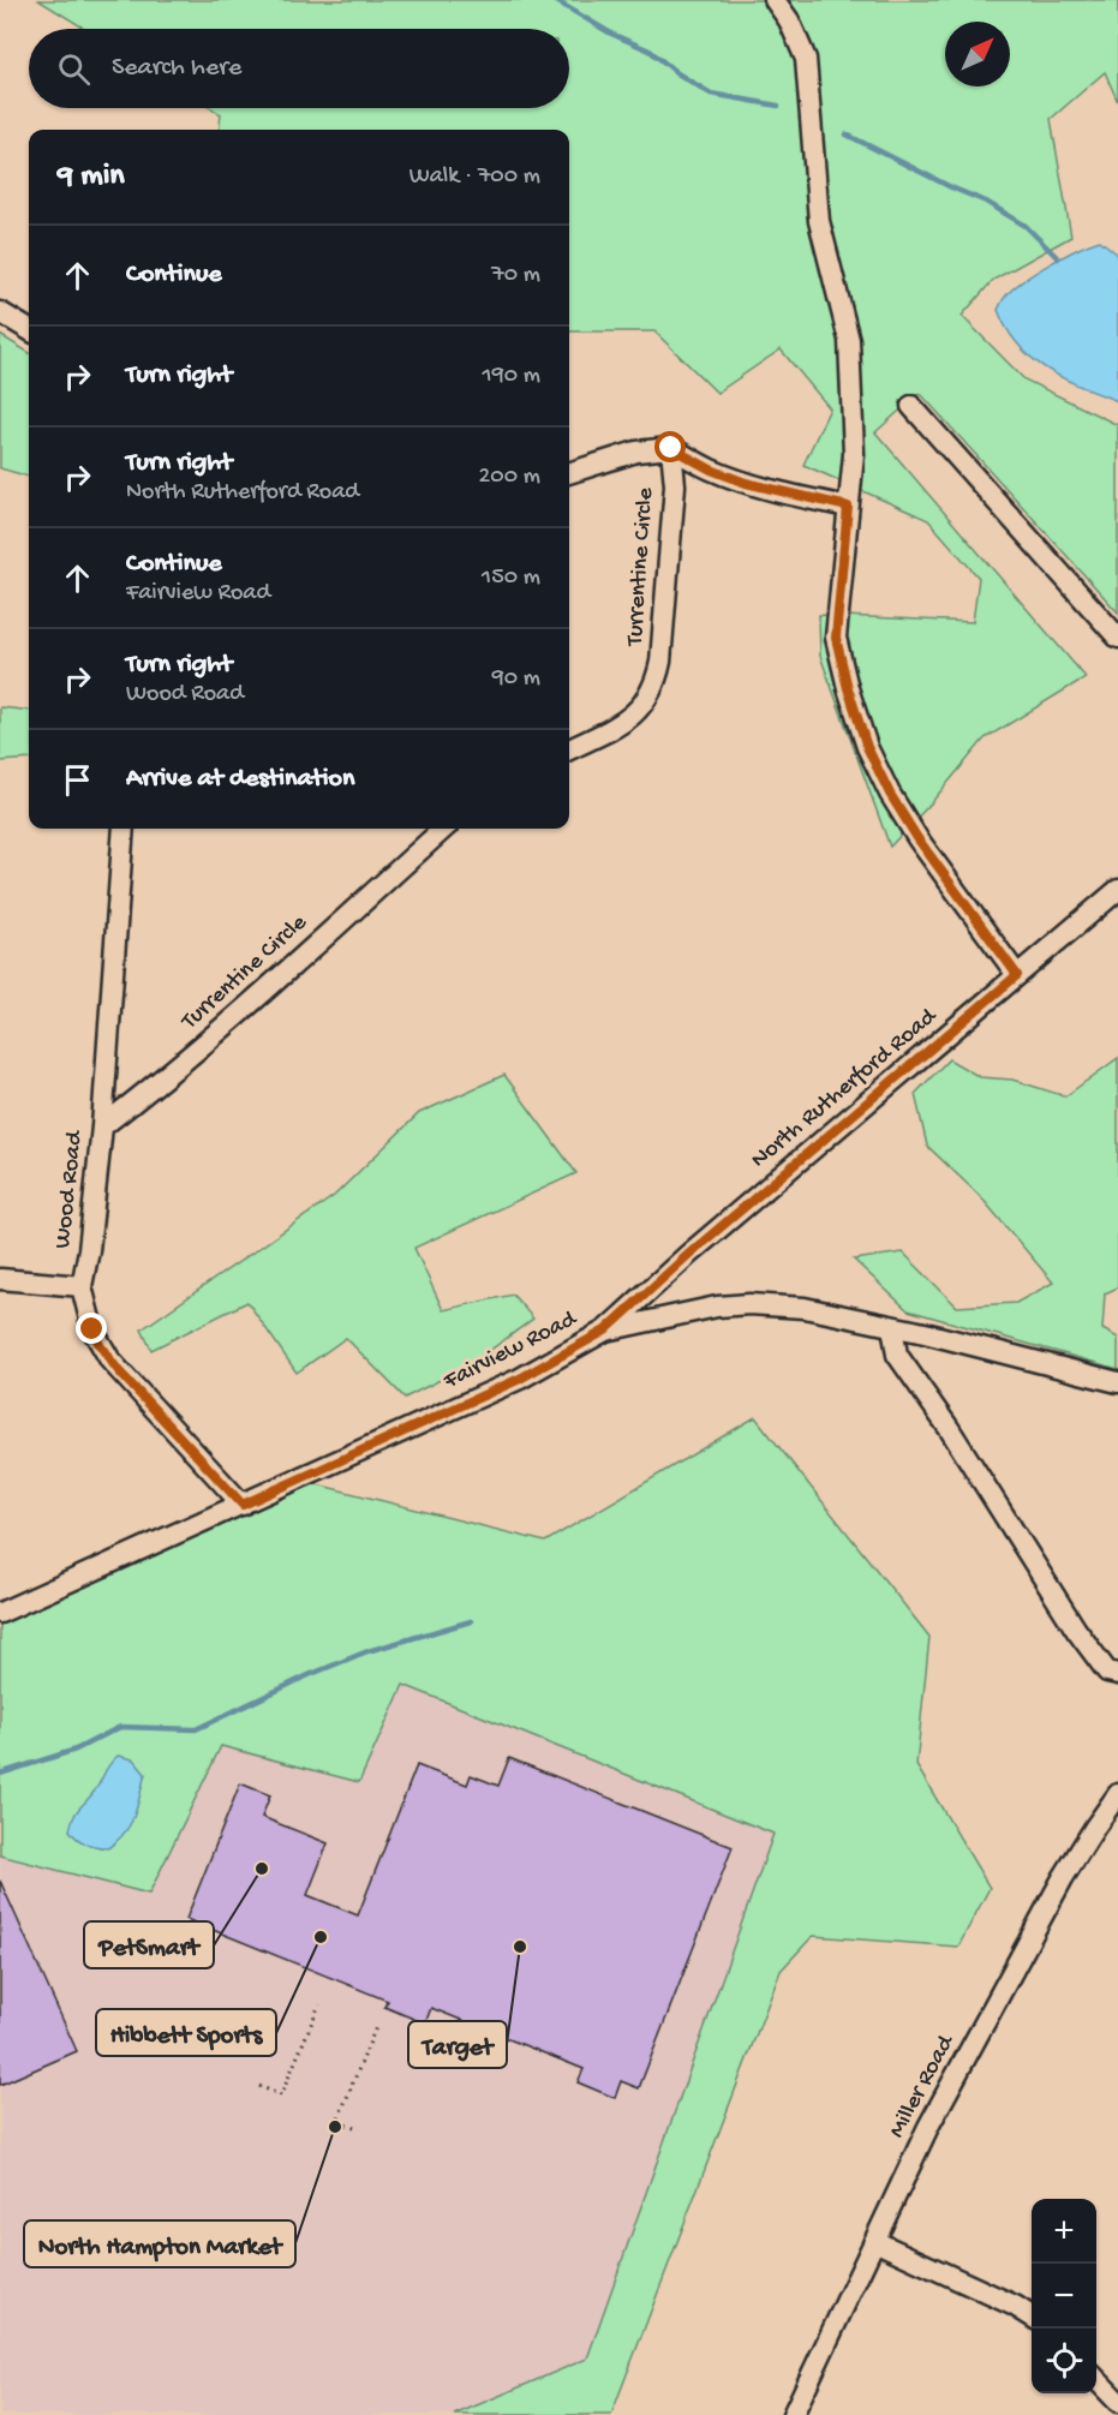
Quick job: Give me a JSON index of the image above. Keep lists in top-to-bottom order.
{
  "streets": {
    "street": [
      "Turrentine Circle",
      "North Rutherford Road",
      "Wood Road",
      "Fairview Road",
      "Miller Road"
    ]
  },
  "crossings": [
    ["Turrentine Circle", "Wood Road"],
    ["North Rutherford Road", "Fairview Road"],
    ["Wood Road", "Fairview Road"]
  ],
  "places": [
    "PetSmart",
    "Hibbett Sports",
    "Target",
    "North Hampton Market"
  ],
  "north": "top right",
  "page": {
    "search": "Search here",
    "heading": ["9 min", "Walk · 700 m"],
    "list": [
      ["Continue", "70 m"],
      ["Turn right", "190 m"],
      ["Turn right", "North Rutherford Road", "200 m"],
      ["Continue", "Fairview Road", "150 m"],
      ["Turn right", "Wood Road", "90 m"],
      "Arrive at destination"
    ],
    "map_buttons": ["+", "−"]
  }
}
